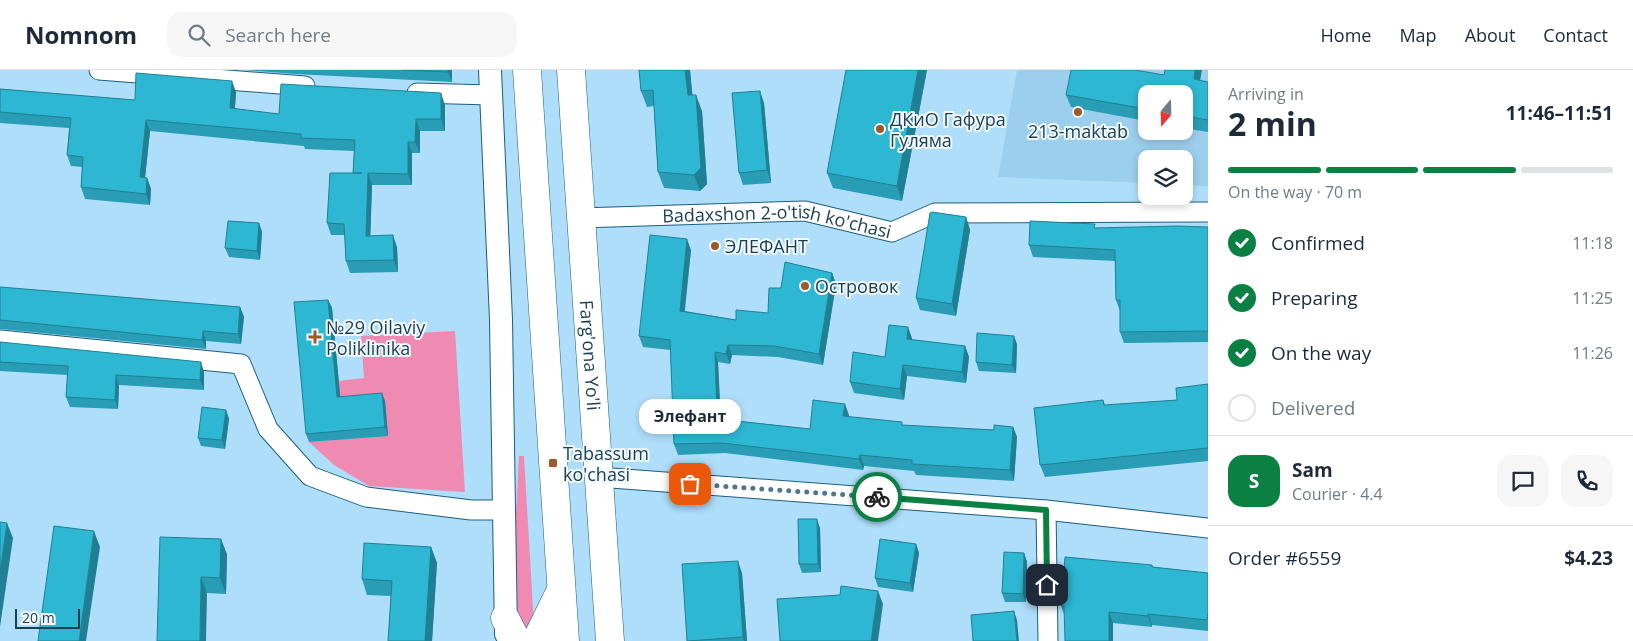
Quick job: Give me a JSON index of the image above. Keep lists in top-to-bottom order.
{
  "streets": {
    "main road": ["Farg'ona Yo'li"],
    "street": ["Badaxshon 2-o'tish ko'chasi"]
  },
  "crossings": [
    ["Badaxshon 2-o'tish ko'chasi", "Farg'ona Yo'li"]
  ],
  "places": {
    "other": [
      "213-maktab",
      "ДКиО Гафура Гуляма",
      "ЭЛЕФАНТ",
      "Островок",
      "Элефант"
    ],
    "health": ["№29 Oilaviy Poliklinika"],
    "transit": ["Tabassum ko'chasi"]
  },
  "scale_bar": "20 m",
  "north": "bottom",
  "page": {
    "header": "Nomnom",
    "search": "Search here",
    "nav": [
      "Home",
      "Map",
      "About",
      "Contact"
    ],
    "heading": ["2 min", "Arriving in", "11:46–11:51"],
    "panel": [
      "Sam",
      "Courier · 4.4",
      "Order #6559",
      "$4.23"
    ],
    "bar": "On the way · 70 m",
    "list": [
      ["Confirmed", "11:18"],
      ["Preparing", "11:25"],
      ["On the way", "11:26"],
      "Delivered"
    ],
    "bubble": "Элефант",
    "round": "S",
    "scale": "20 m"
  }
}
